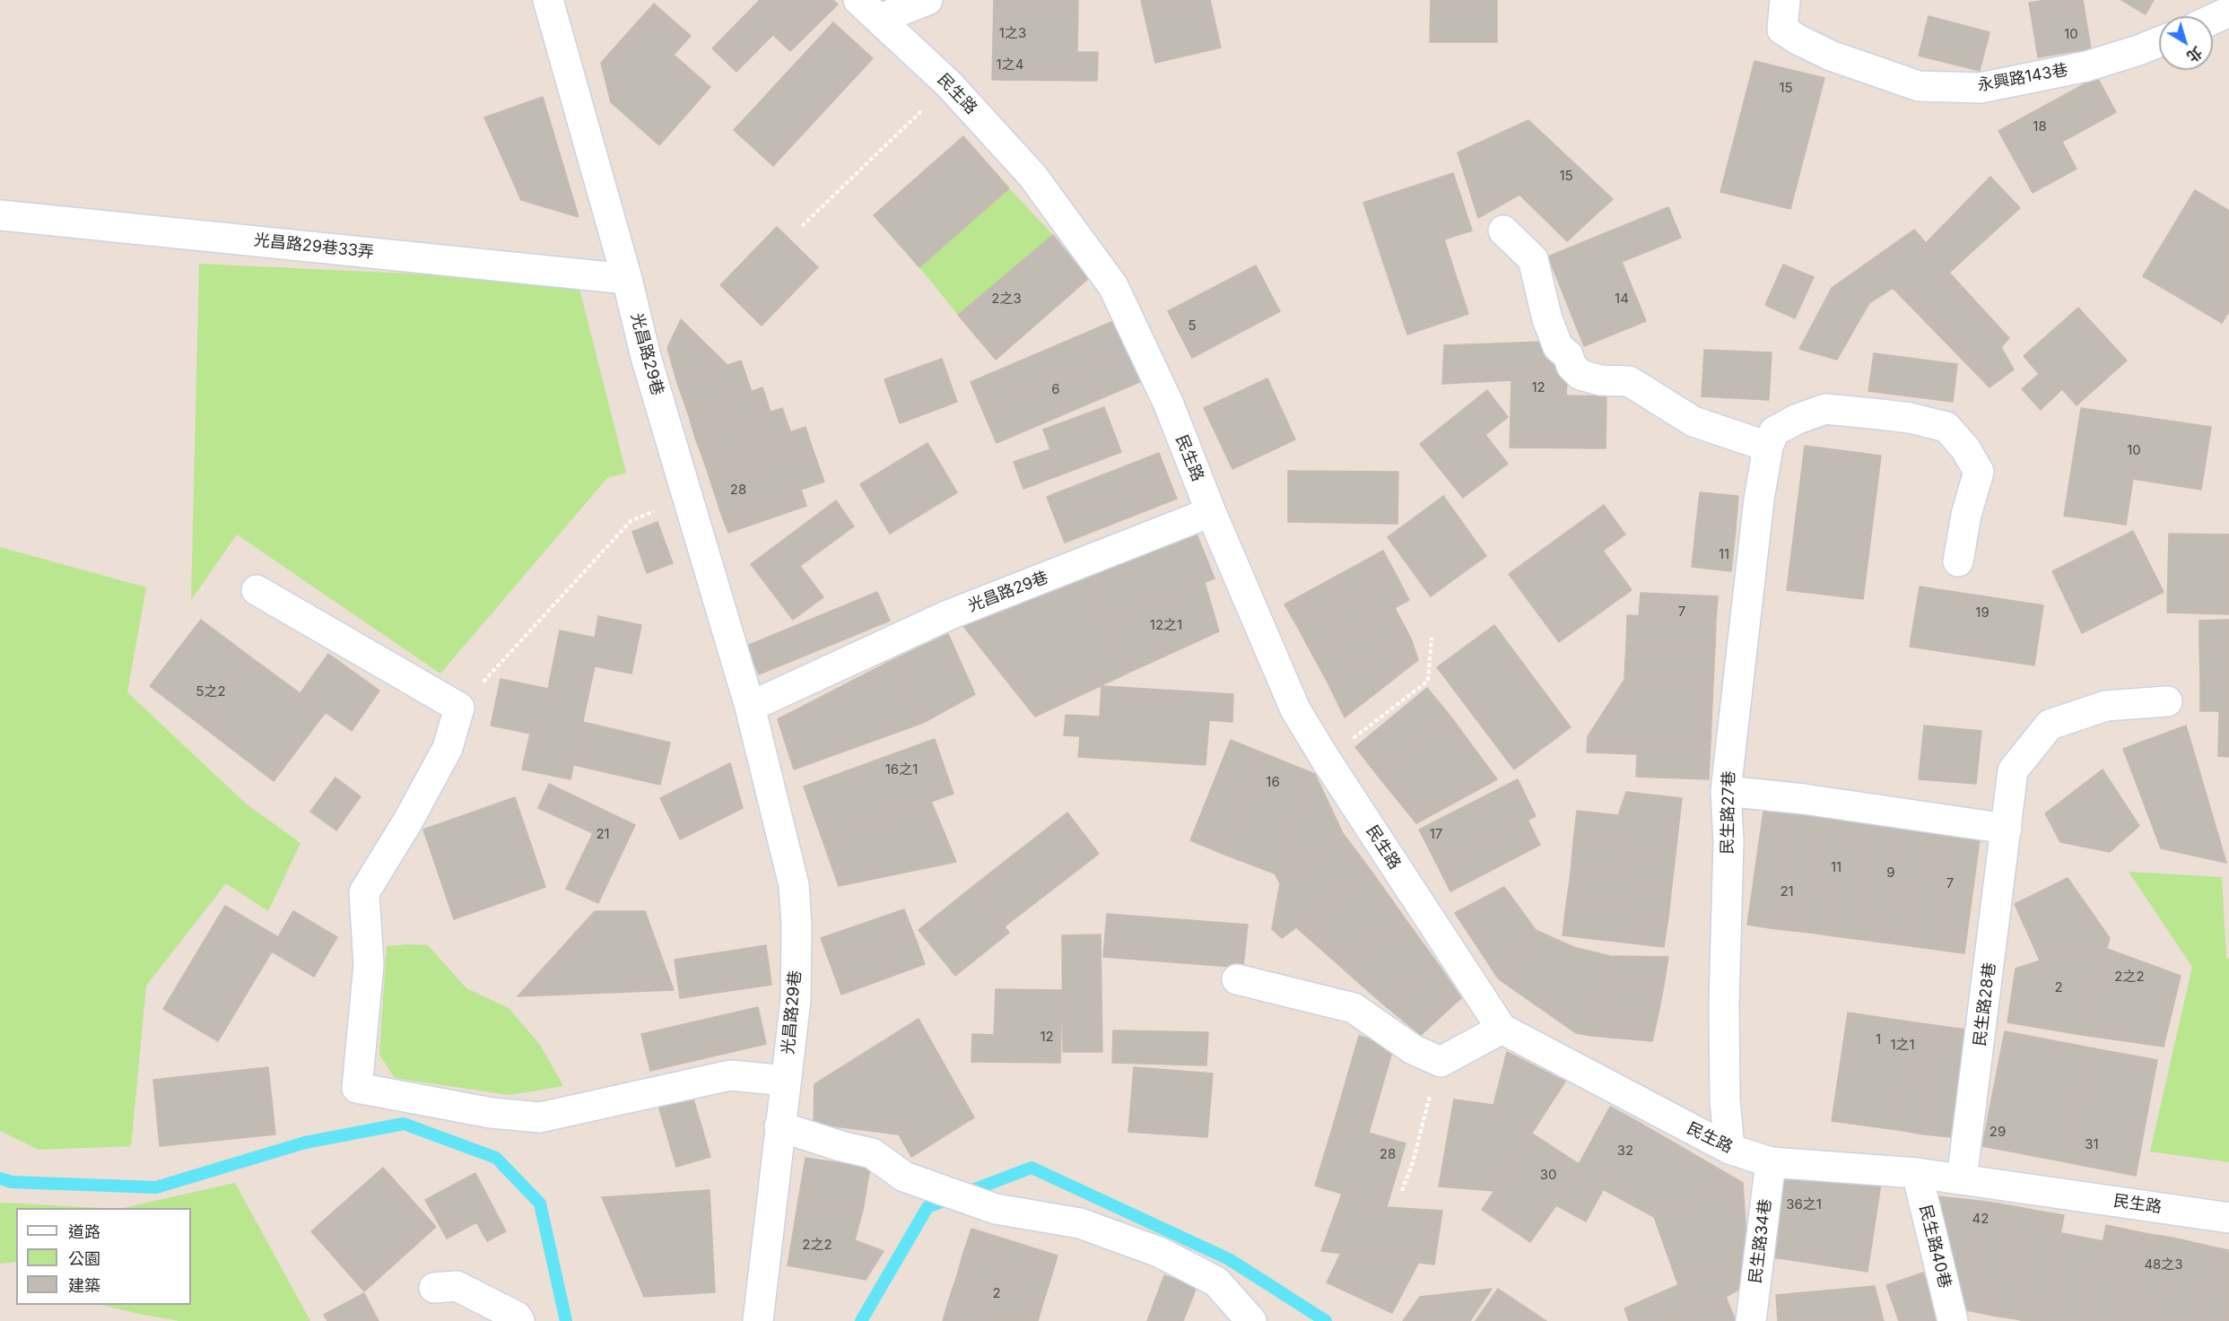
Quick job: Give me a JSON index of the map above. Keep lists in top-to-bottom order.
{
  "streets": {
    "street": [
      "永興路143巷",
      "民生路",
      "光昌路29巷33弄",
      "光昌路29巷",
      "民生路27巷",
      "民生路28巷",
      "民生路34巷",
      "民生路40巷"
    ]
  },
  "crossings": [
    ["民生路", "光昌路29巷"],
    ["民生路", "民生路27巷"],
    ["民生路", "民生路28巷"],
    ["民生路", "民生路34巷"],
    ["民生路", "民生路40巷"],
    ["光昌路29巷33弄", "光昌路29巷"]
  ],
  "house_numbers": [
    "1之3",
    "10",
    "1之4",
    "15",
    "18",
    "15",
    "2之3",
    "14",
    "5",
    "12",
    "6",
    "10",
    "28",
    "11",
    "7",
    "19",
    "12之1",
    "5之2",
    "16之1",
    "16",
    "21",
    "17",
    "11",
    "9",
    "7",
    "21",
    "2之2",
    "2",
    "12",
    "1",
    "1之1",
    "29",
    "31",
    "32",
    "28",
    "30",
    "36之1",
    "42",
    "2之2",
    "48之3",
    "2"
  ],
  "legend": ["道路", "公園", "建築"],
  "north": "bottom right"
}
